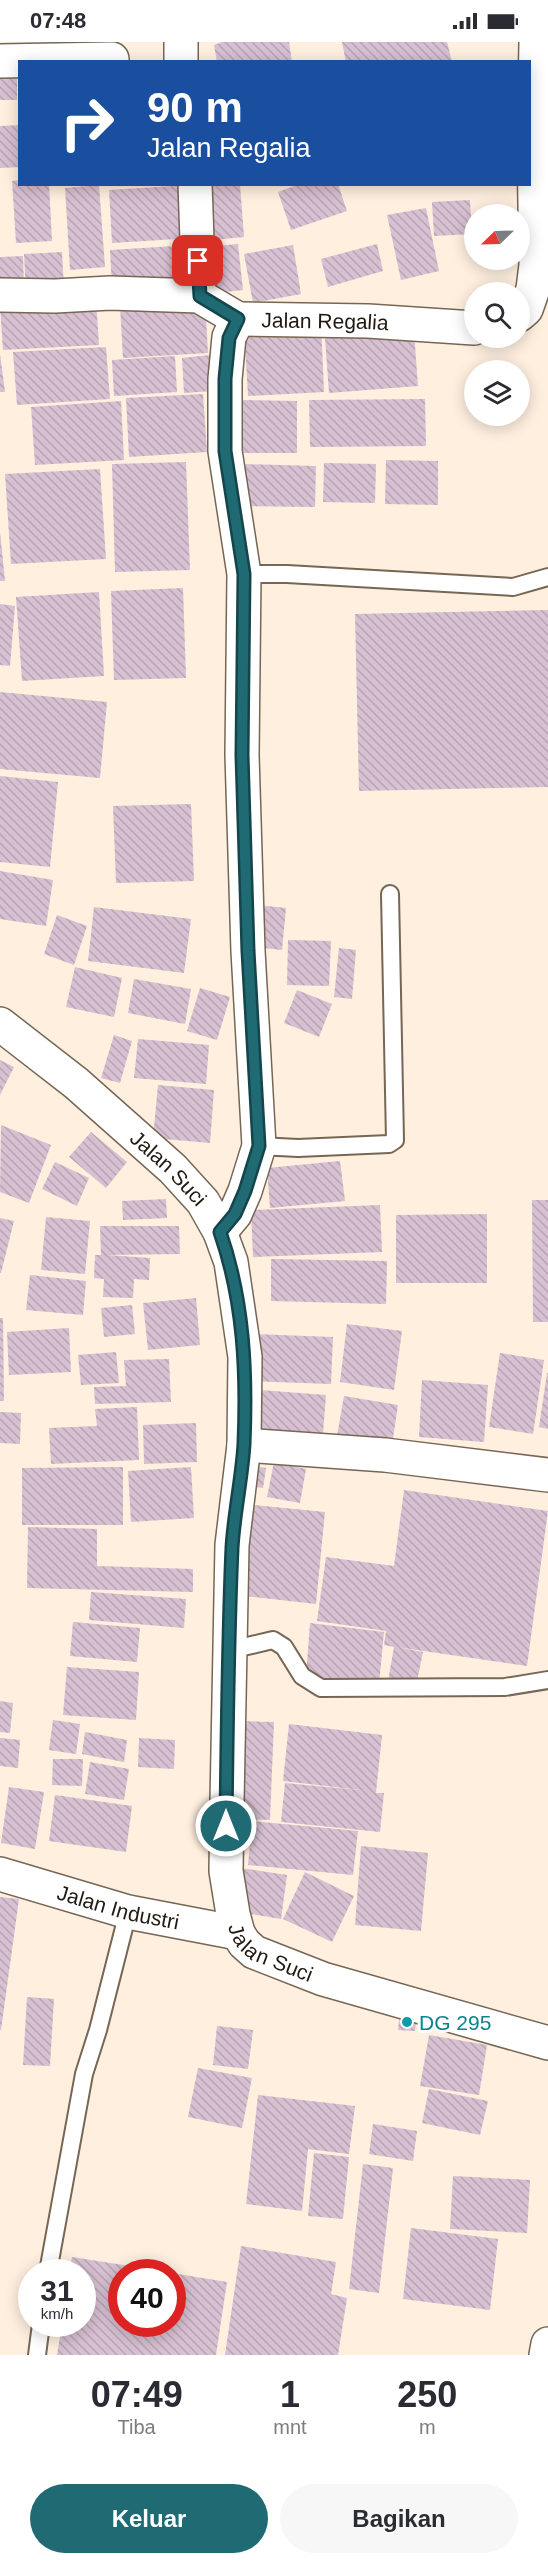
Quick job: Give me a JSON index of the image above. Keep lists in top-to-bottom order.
{
  "streets": {
    "street": ["Jalan Regalia", "Jalan Suci", "Jalan Industri"]
  },
  "crossings": [
    ["Jalan Regalia", "Jalan Suci"],
    ["Jalan Suci", "Jalan Industri"]
  ],
  "places": ["DG 295"],
  "north": "bottom left",
  "page": {
    "status": "07:48",
    "turn": ["90 m", "Jalan Regalia"],
    "speed": "31 km/h",
    "limit": "40",
    "eta": [
      "07:49",
      "Tiba",
      "1",
      "mnt",
      "250",
      "m"
    ],
    "buttons": ["Keluar", "Bagikan"]
  }
}
